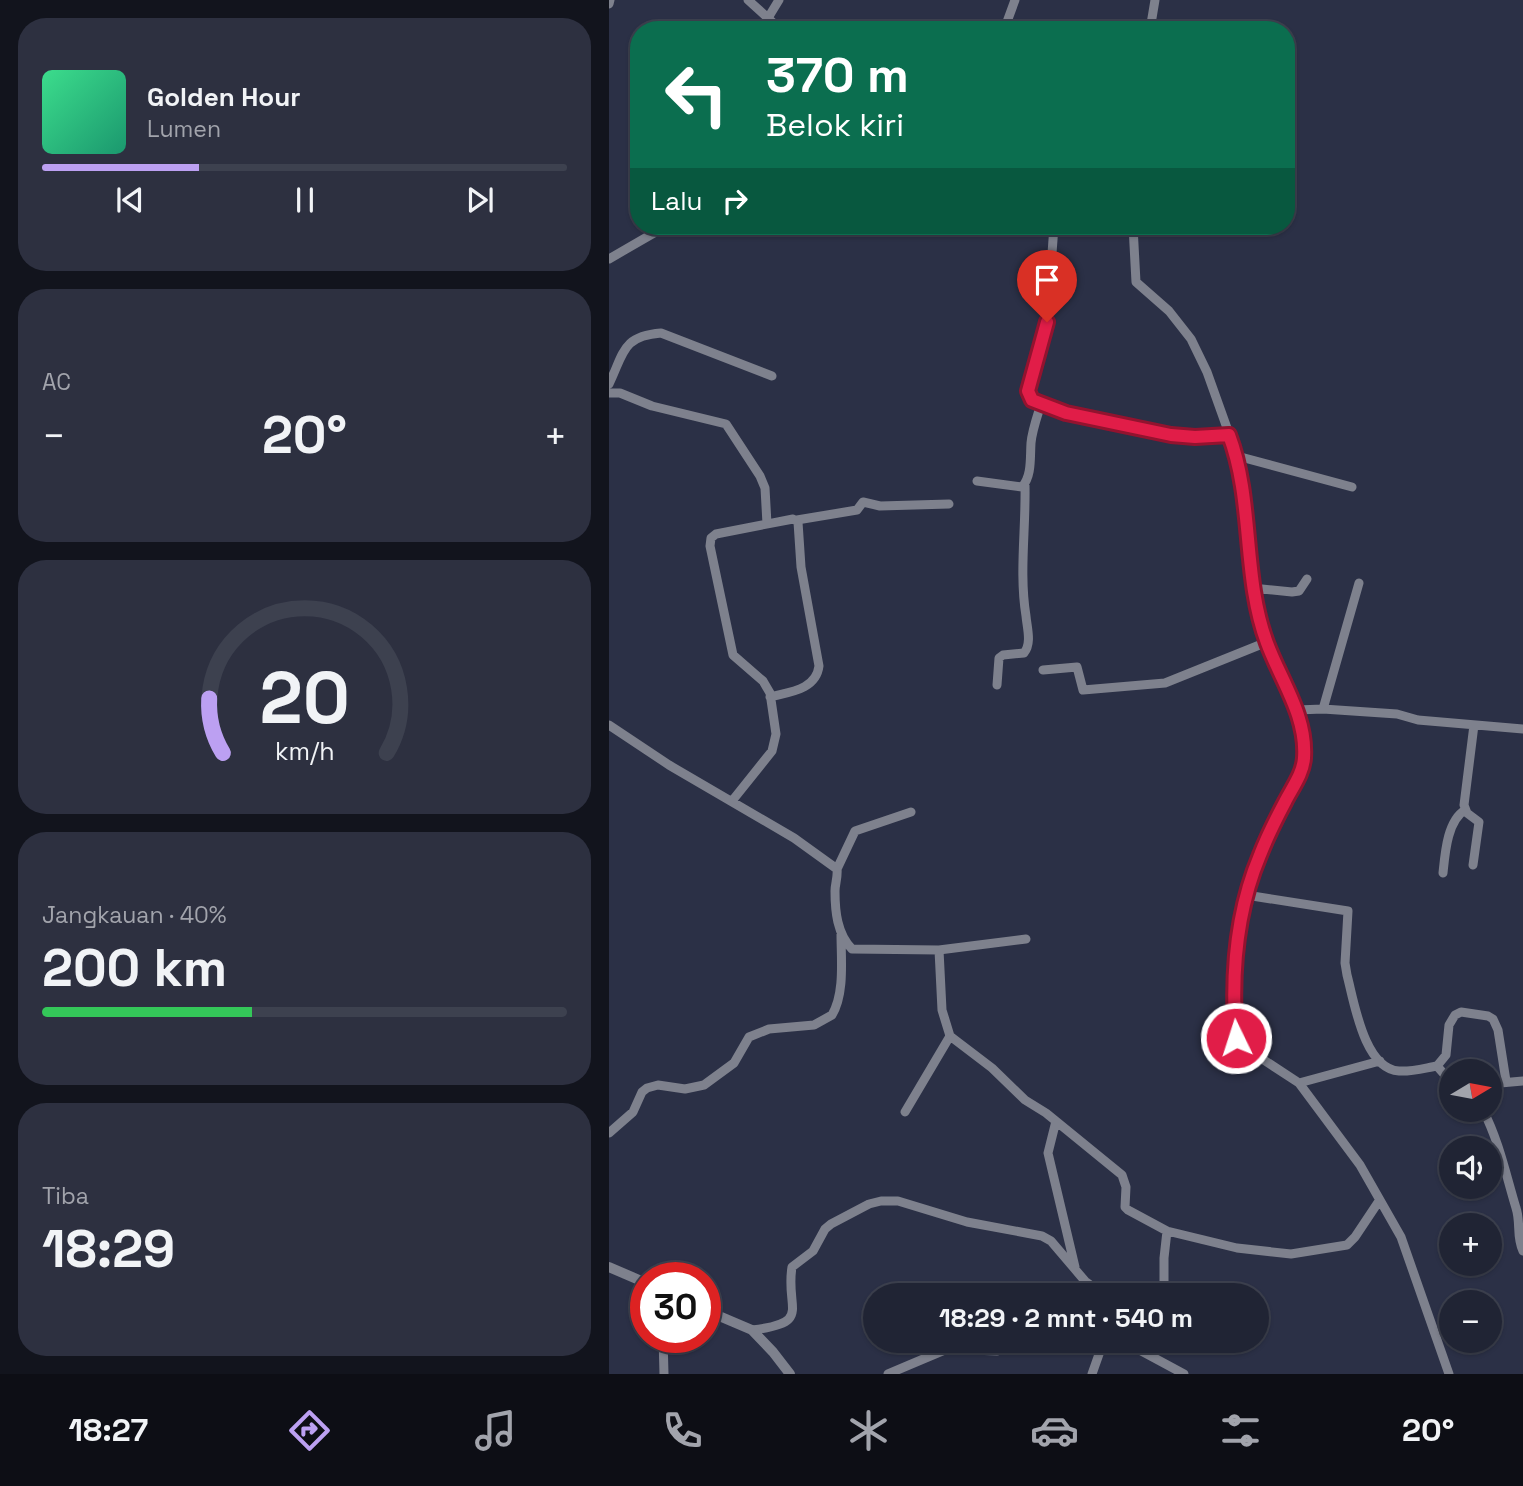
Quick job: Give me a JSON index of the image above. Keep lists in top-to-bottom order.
{
  "north": "right",
  "page": {
    "turn": ["370 m", "Belok kiri"],
    "song": ["Golden Hour", "Lumen"],
    "then": "Lalu",
    "tile": [
      "AC",
      ["Jangkauan · 40%", "200 km"],
      ["Tiba", "18:29"]
    ],
    "heat": ["−", "20°", "+"],
    "map_buttons": ["+", "−"],
    "limit": "30",
    "trip": "18:29 · 2 mnt · 540 m",
    "tabs": ["18:27", "20°"],
    "gauge": ["20", "km/h"]
  }
}
